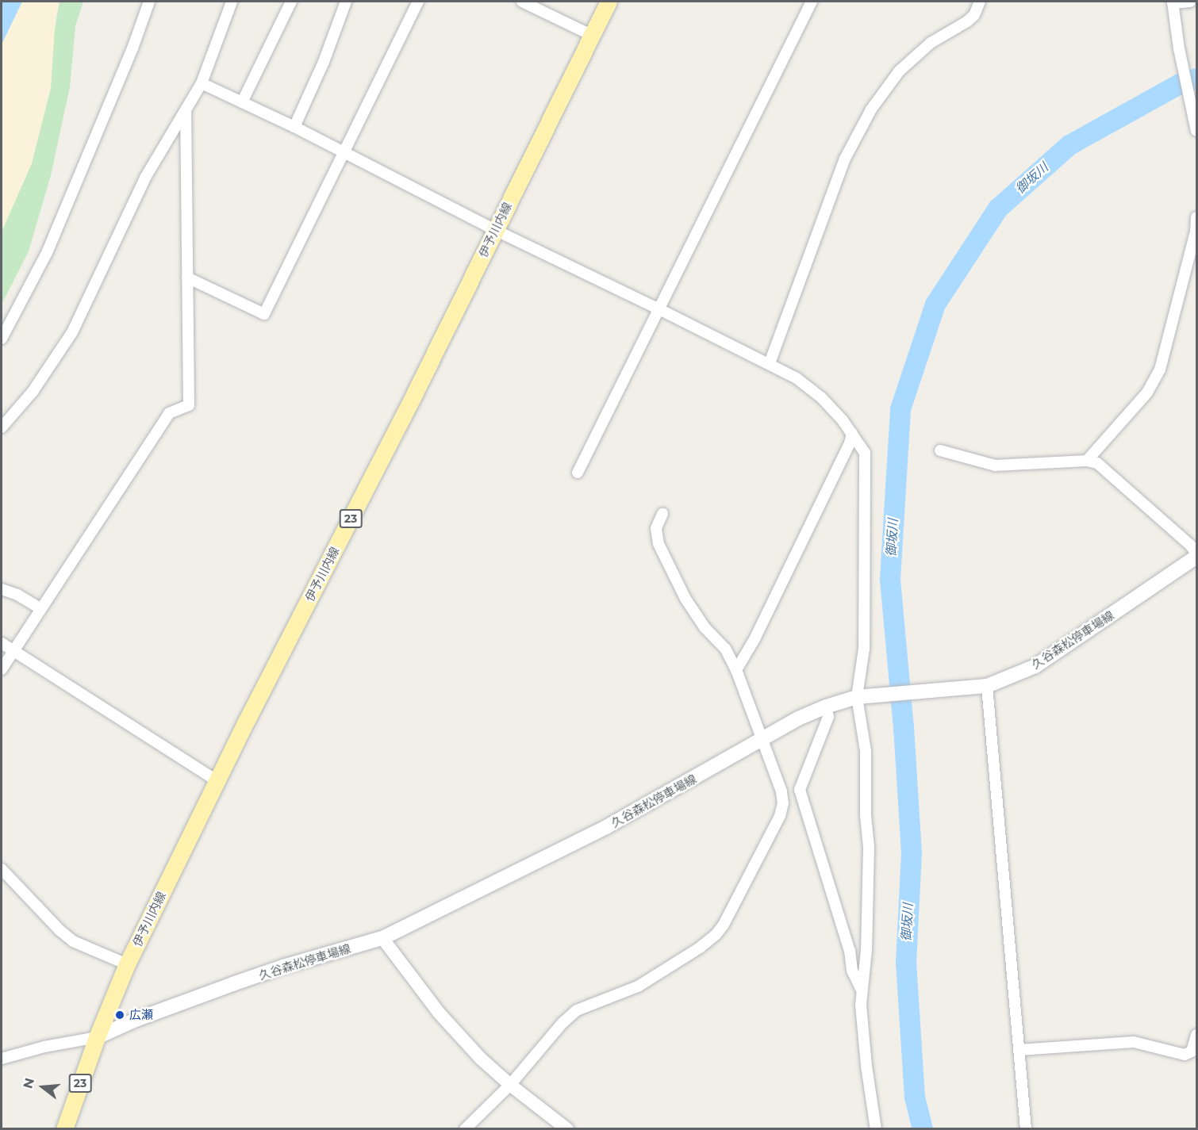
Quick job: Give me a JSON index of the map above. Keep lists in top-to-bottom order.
{
  "streets": {
    "main road": ["伊予川内線", "23", "久谷森松停車場線"]
  },
  "crossings": [
    ["伊予川内線", "久谷森松停車場線"]
  ],
  "water": ["御坂川"],
  "places": ["広瀬"],
  "north": "left"
}
